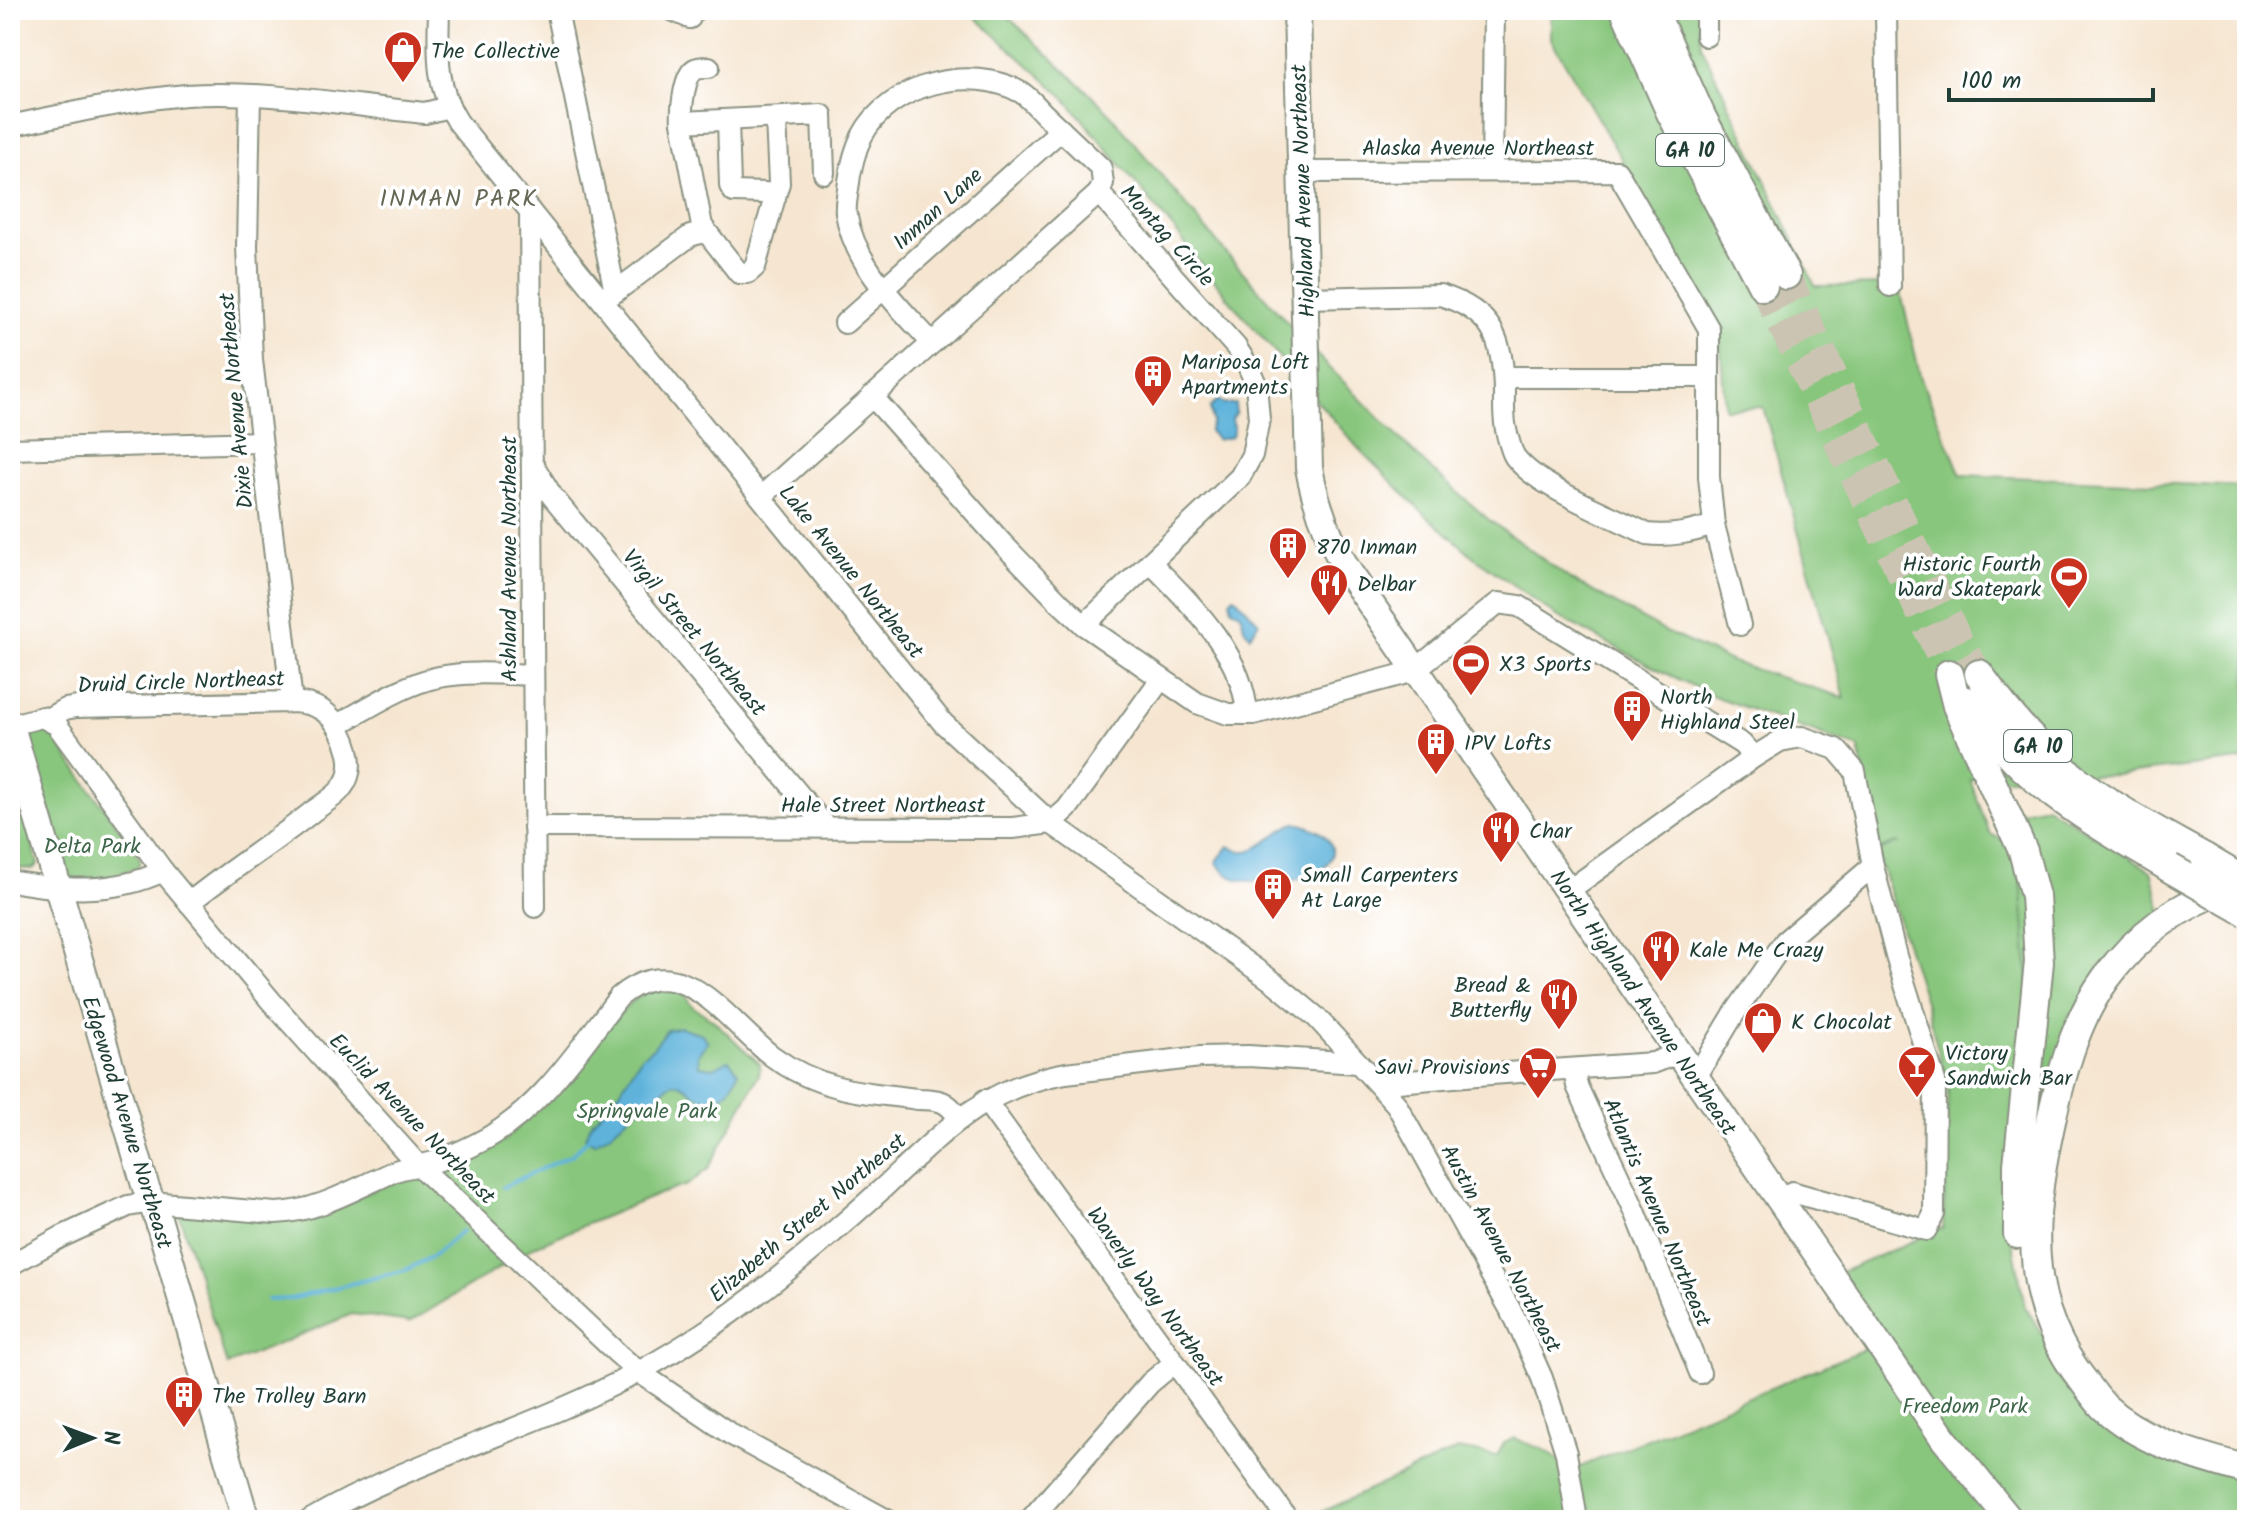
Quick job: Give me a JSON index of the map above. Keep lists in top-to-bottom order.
{
  "streets": {
    "highway": ["GA 10"],
    "main road": ["Highland Avenue Northeast", "North Highland Avenue Northeast", "Edgewood Avenue Northeast"],
    "street": [
      "Alaska Avenue Northeast",
      "Inman Lane",
      "Montag Circle",
      "Dixie Avenue Northeast",
      "Ashland Avenue Northeast",
      "Lake Avenue Northeast",
      "Virgil Street Northeast",
      "Druid Circle Northeast",
      "Hale Street Northeast",
      "Euclid Avenue Northeast",
      "Atlantis Avenue Northeast",
      "Elizabeth Street Northeast",
      "Austin Avenue Northeast",
      "Waverly Way Northeast"
    ]
  },
  "crossings": [
    ["Alaska Avenue Northeast", "Highland Avenue Northeast"],
    ["Highland Avenue Northeast", "North Highland Avenue Northeast"],
    ["Montag Circle", "Lake Avenue Northeast"],
    ["Dixie Avenue Northeast", "Druid Circle Northeast"],
    ["Ashland Avenue Northeast", "Lake Avenue Northeast"],
    ["Ashland Avenue Northeast", "Virgil Street Northeast"],
    ["Ashland Avenue Northeast", "Hale Street Northeast"],
    ["Lake Avenue Northeast", "Hale Street Northeast"],
    ["Lake Avenue Northeast", "Elizabeth Street Northeast"],
    ["Lake Avenue Northeast", "Austin Avenue Northeast"],
    ["Virgil Street Northeast", "Hale Street Northeast"],
    ["Druid Circle Northeast", "Euclid Avenue Northeast"],
    ["Euclid Avenue Northeast", "Elizabeth Street Northeast"],
    ["Elizabeth Street Northeast", "Austin Avenue Northeast"],
    ["Elizabeth Street Northeast", "Waverly Way Northeast"]
  ],
  "districts": ["INMAN PARK"],
  "parks": ["Delta Park", "Springvale Park", "Freedom Park"],
  "places": {
    "shop": ["The Collective", "K Chocolat"],
    "building": [
      "Mariposa Loft Apartments",
      "870 Inman",
      "North Highland Steel",
      "IPV Lofts",
      "Small Carpenters At Large",
      "The Trolley Barn"
    ],
    "sports": ["Historic Fourth Ward Skatepark", "X3 Sports"],
    "restaurant": [
      "Delbar",
      "Char",
      "Kale Me Crazy",
      "Bread & Butterfly"
    ],
    "bar": ["Victory Sandwich Bar"],
    "supermarket": ["Savi Provisions"]
  },
  "scale_bar": "100 m",
  "north": "right"
}
